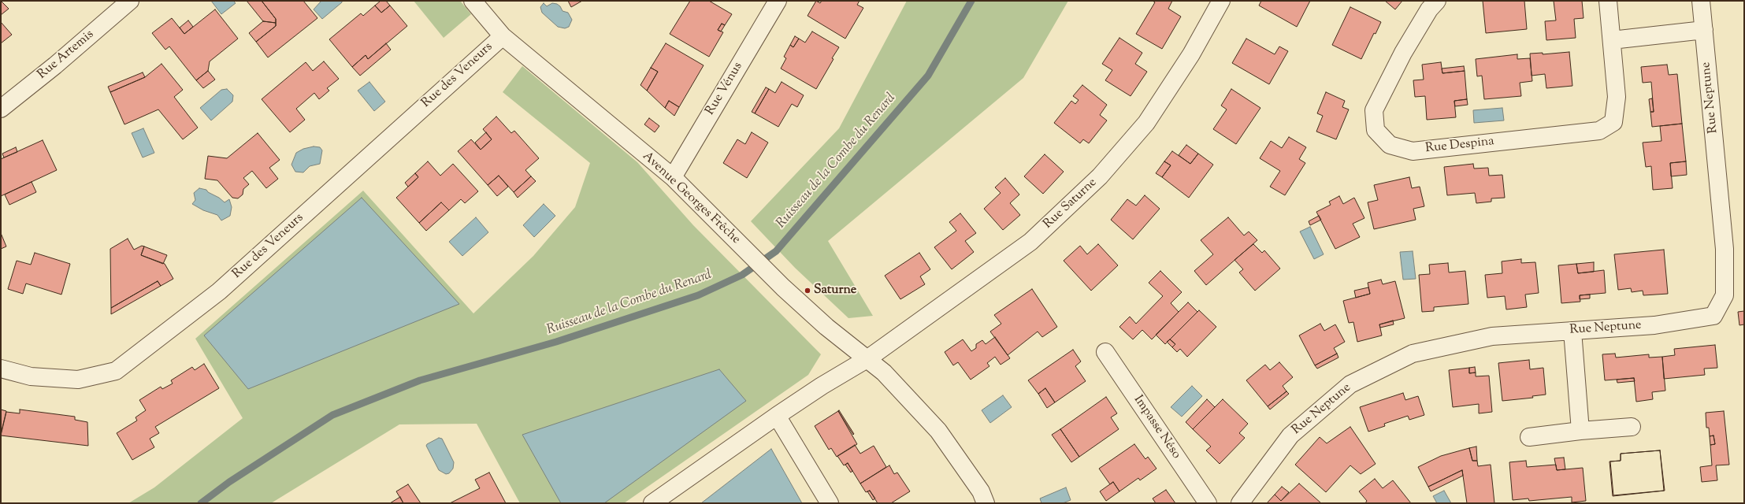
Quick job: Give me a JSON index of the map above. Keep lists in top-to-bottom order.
{
  "streets": {
    "street": [
      "Rue Artemis",
      "Rue des Veneurs",
      "Rue Vénus",
      "Rue Neptune",
      "Rue Despina",
      "Avenue Georges Frêche",
      "Rue Saturne",
      "Impasse Néso"
    ]
  },
  "crossings": [
    ["Rue des Veneurs", "Avenue Georges Frêche"],
    ["Rue Vénus", "Avenue Georges Frêche"],
    ["Avenue Georges Frêche", "Rue Saturne"]
  ],
  "water": ["Ruisseau de la Combe du Renard"],
  "places": ["Saturne"]
}
